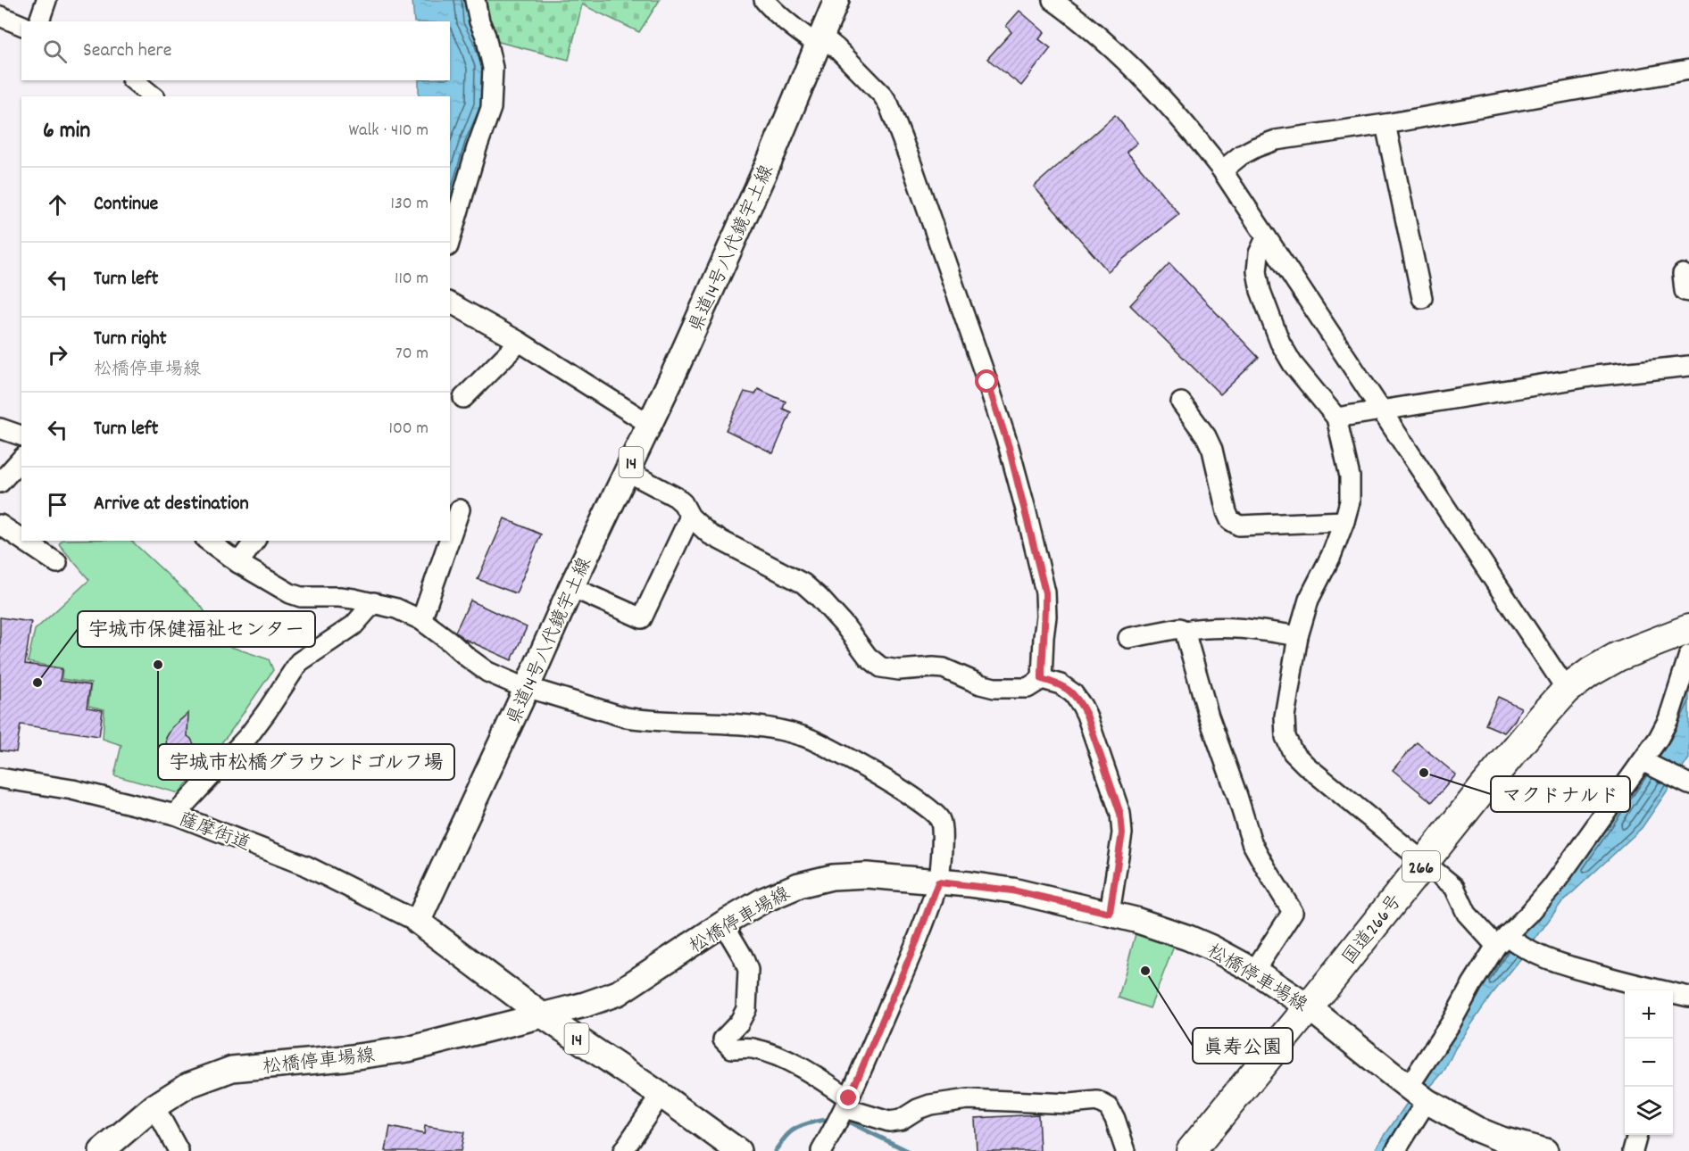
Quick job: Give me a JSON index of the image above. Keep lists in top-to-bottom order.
{
  "streets": {
    "highway": ["266", "国道266号"],
    "main road": ["県道14号八代鏡宇土線", "14", "松橋停車場線"],
    "street": ["薩摩街道"]
  },
  "crossings": [
    ["県道14号八代鏡宇土線", "14"],
    ["県道14号八代鏡宇土線", "薩摩街道"],
    ["14", "薩摩街道"],
    ["14", "松橋停車場線"],
    ["松橋停車場線", "国道266号"]
  ],
  "places": [
    "宇城市松橋グラウンドゴルフ場",
    "宇城市保健福祉センター",
    "マクドナルド",
    "眞寿公園"
  ],
  "page": {
    "search": "Search here",
    "heading": ["6 min", "Walk · 410 m"],
    "list": [
      ["Continue", "130 m"],
      ["Turn left", "110 m"],
      ["Turn right", "松橋停車場線", "70 m"],
      ["Turn left", "100 m"],
      "Arrive at destination"
    ],
    "map_buttons": ["+", "−"]
  }
}
